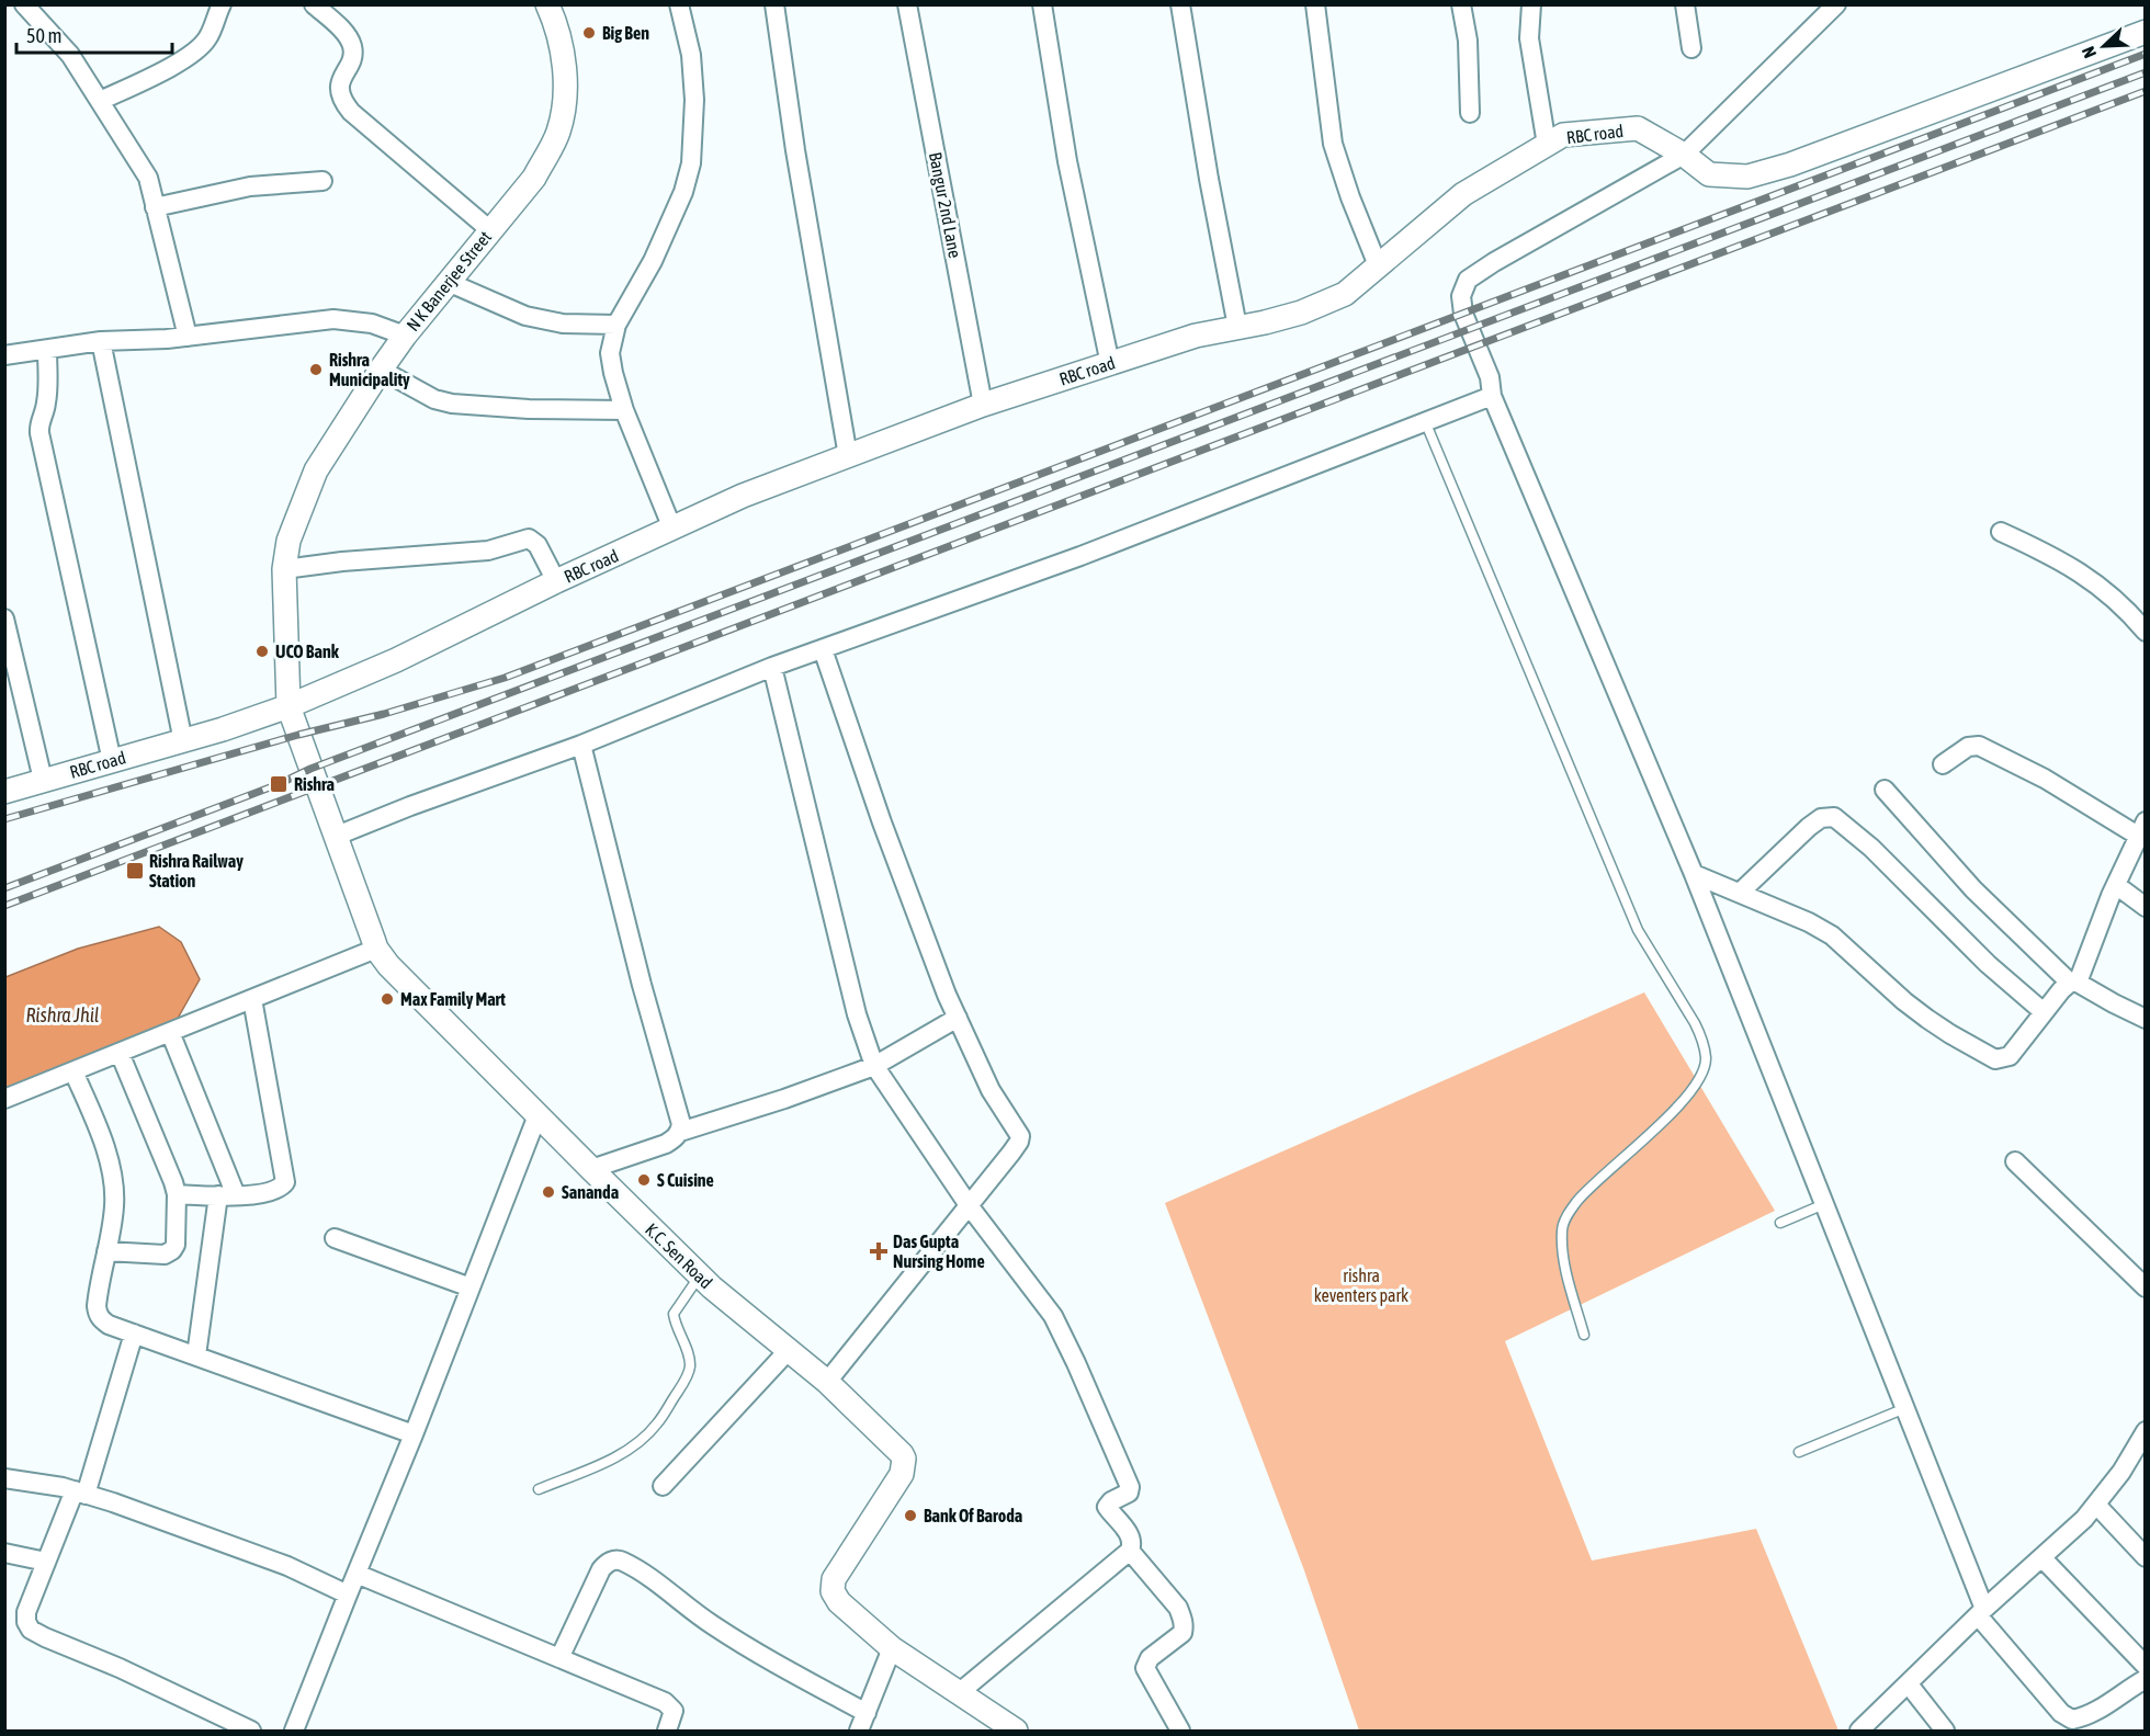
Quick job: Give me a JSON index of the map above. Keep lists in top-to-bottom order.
{
  "streets": {
    "street": [
      "RBC road",
      "Bangur 2nd Lane",
      "N K Banerjee Street",
      "K.C. Sen Road"
    ]
  },
  "crossings": [
    ["RBC road", "Bangur 2nd Lane"],
    ["RBC road", "N K Banerjee Street"],
    ["RBC road", "K.C. Sen Road"],
    ["N K Banerjee Street", "K.C. Sen Road"]
  ],
  "water": ["Rishra Jhil"],
  "parks": ["rishra keventers park"],
  "places": {
    "other": [
      "Big Ben",
      "Rishra Municipality",
      "UCO Bank",
      "Max Family Mart",
      "S Cuisine",
      "Sananda",
      "Bank Of Baroda"
    ],
    "transit": ["Rishra", "Rishra Railway Station"],
    "health": ["Das Gupta Nursing Home"]
  },
  "scale_bar": "50 m",
  "north": "bottom left"
}
